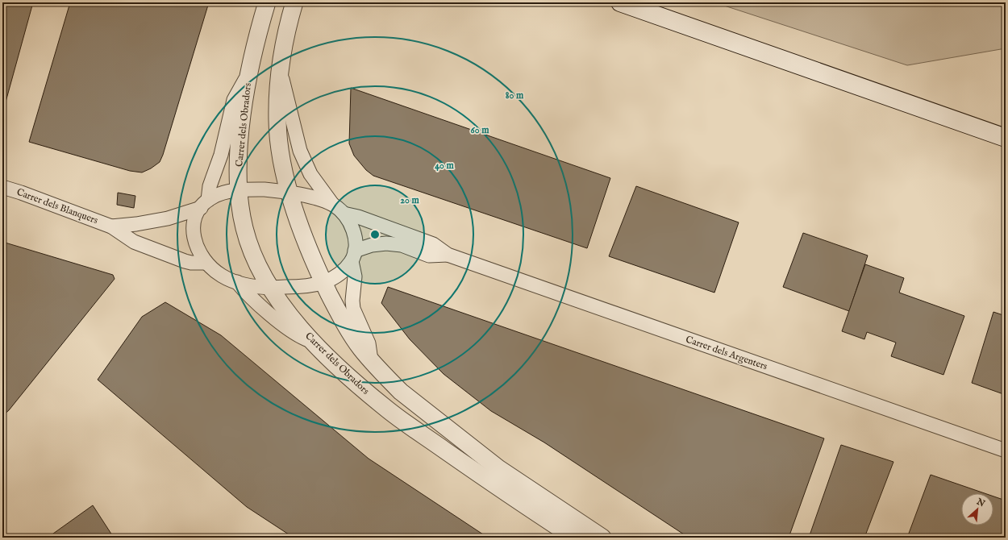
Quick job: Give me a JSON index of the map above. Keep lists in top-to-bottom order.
{
  "streets": {
    "street": ["Carrer dels Obradors", "Carrer dels Blanquers", "Carrer dels Argenters"]
  },
  "crossings": [
    ["Carrer dels Obradors", "Carrer dels Blanquers"],
    ["Carrer dels Obradors", "Carrer dels Argenters"]
  ],
  "north": "top right",
  "rings": [
    "80 m",
    "60 m",
    "40 m",
    "20 m"
  ]
}
